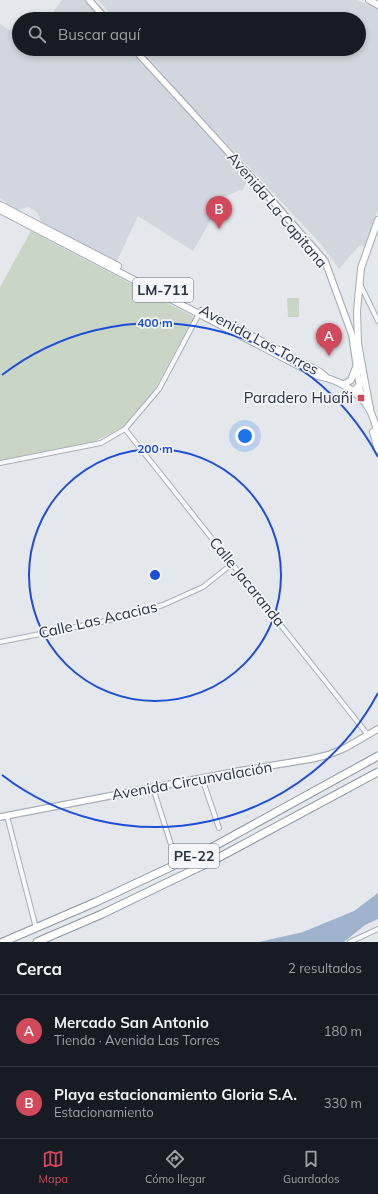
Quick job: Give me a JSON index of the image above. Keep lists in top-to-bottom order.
{
  "streets": {
    "highway": ["PE-22"],
    "main road": ["LM-711", "Avenida Las Torres"],
    "street": [
      "Avenida La Capitana",
      "Calle Jacaranda",
      "Calle Las Acacias",
      "Avenida Circunvalación"
    ]
  },
  "crossings": [
    ["Avenida La Capitana", "Avenida Las Torres"],
    ["Calle Jacaranda", "Calle Las Acacias"],
    ["Calle Jacaranda", "Avenida Circunvalación"]
  ],
  "places": {
    "transit": ["Paradero Huañi"]
  },
  "page": {
    "search": "Buscar aquí",
    "pins": ["B", "A"],
    "heading": ["Cerca", "2 resultados"],
    "list": [
      {
        "mark": "A",
        "name": "Mercado San Antonio",
        "note": "Tienda · Avenida Las Torres",
        "value": "180 m"
      },
      {
        "mark": "B",
        "name": "Playa estacionamiento Gloria S.A.",
        "note": "Estacionamiento",
        "value": "330 m"
      }
    ],
    "nav": ["Mapa", "Cómo llegar", "Guardados"]
  },
  "rings": ["400 m", "200 m"]
}
